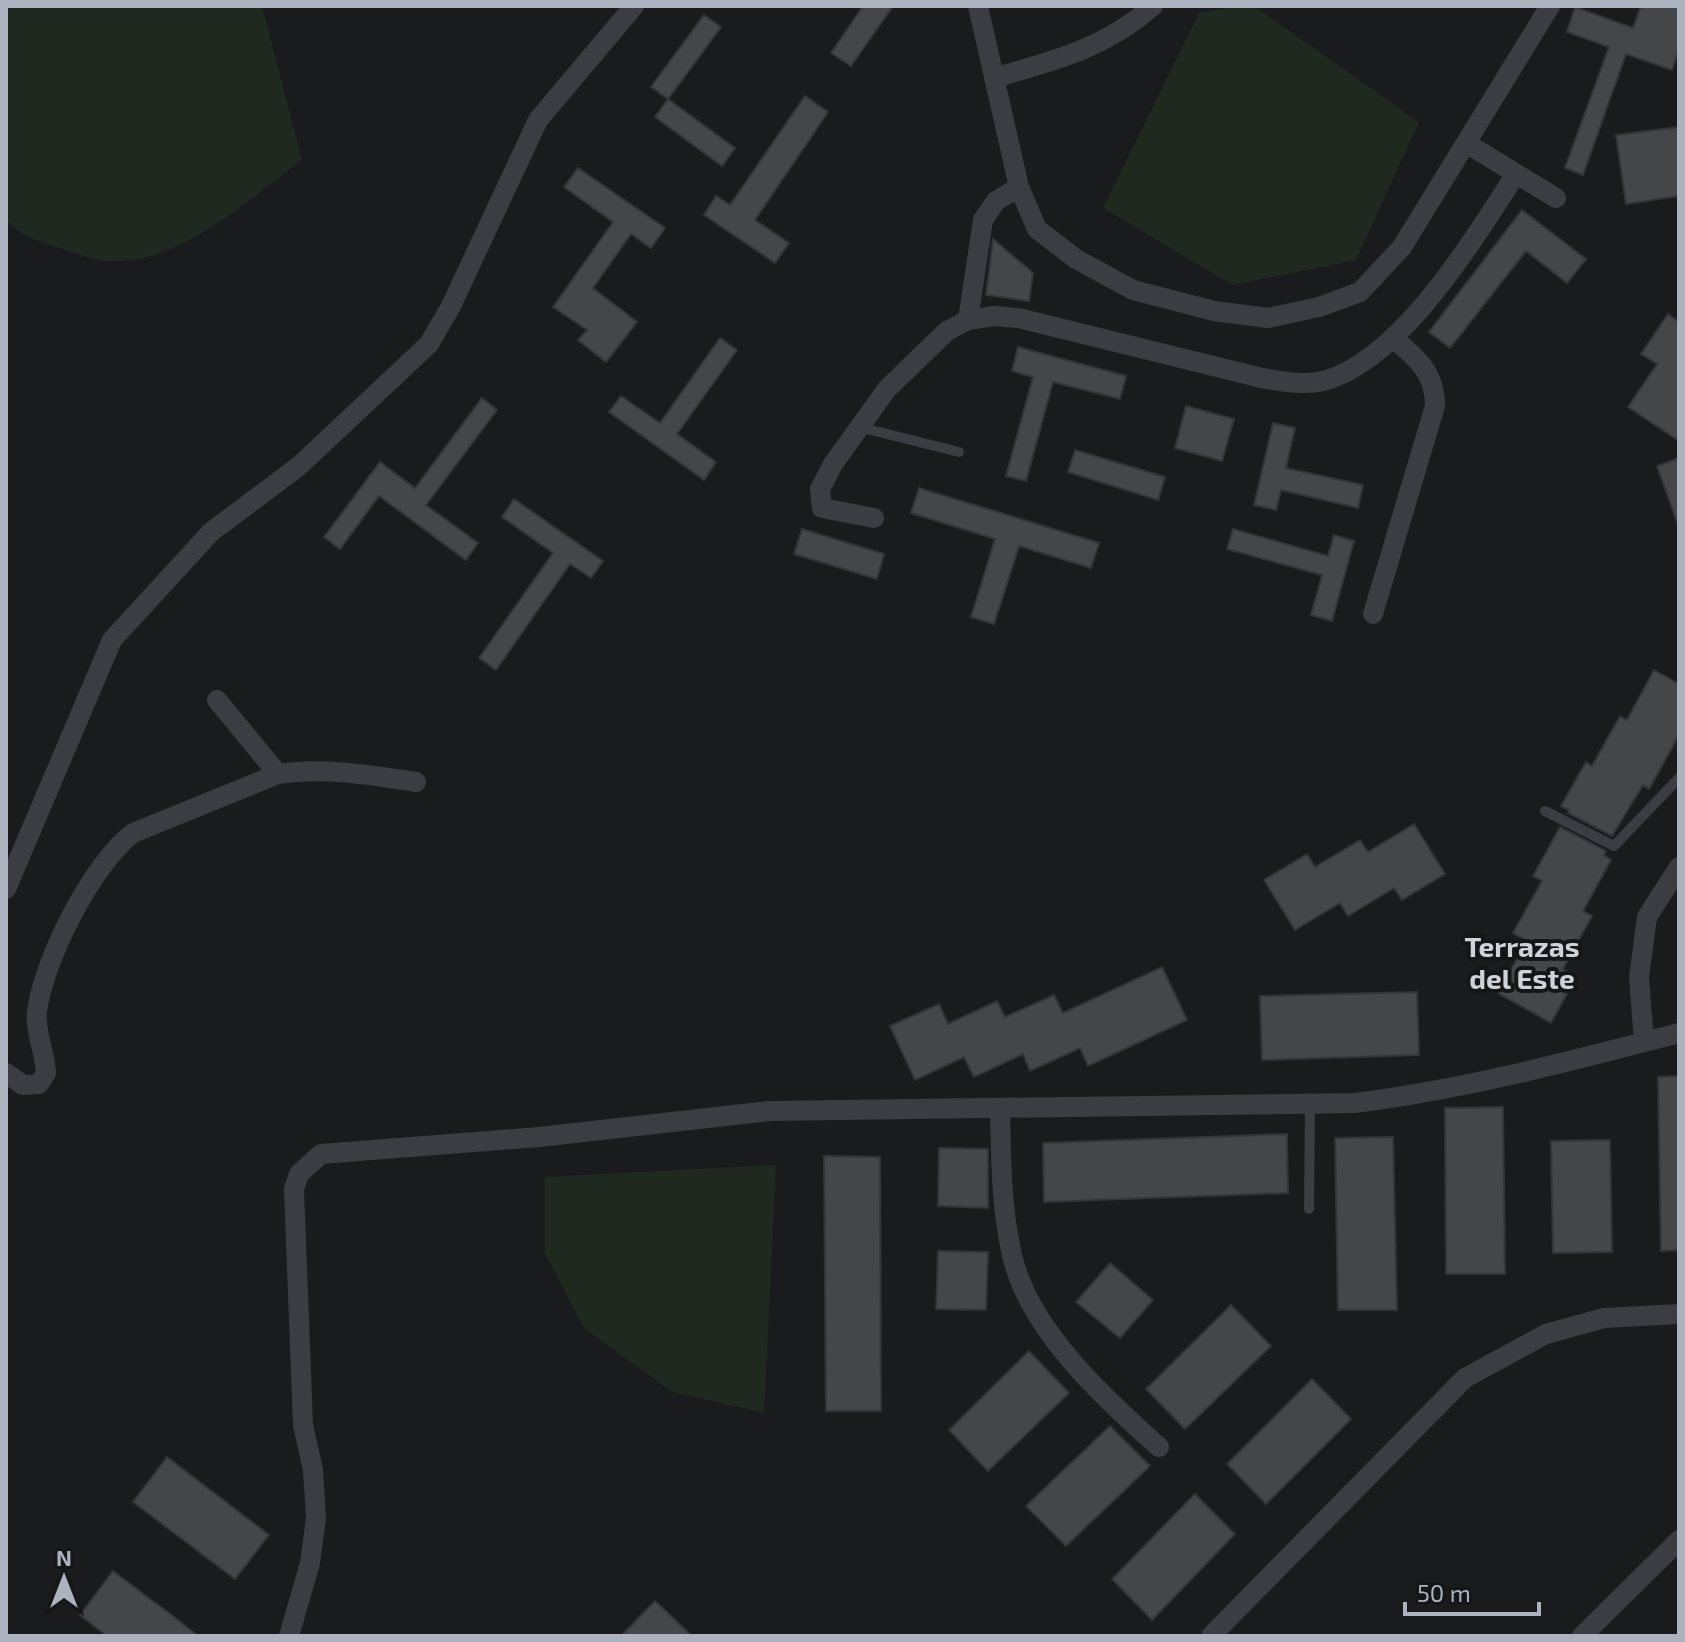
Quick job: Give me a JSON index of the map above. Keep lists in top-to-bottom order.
{
  "districts": ["Terrazas del Este"],
  "scale_bar": "50 m",
  "north": "top"
}
